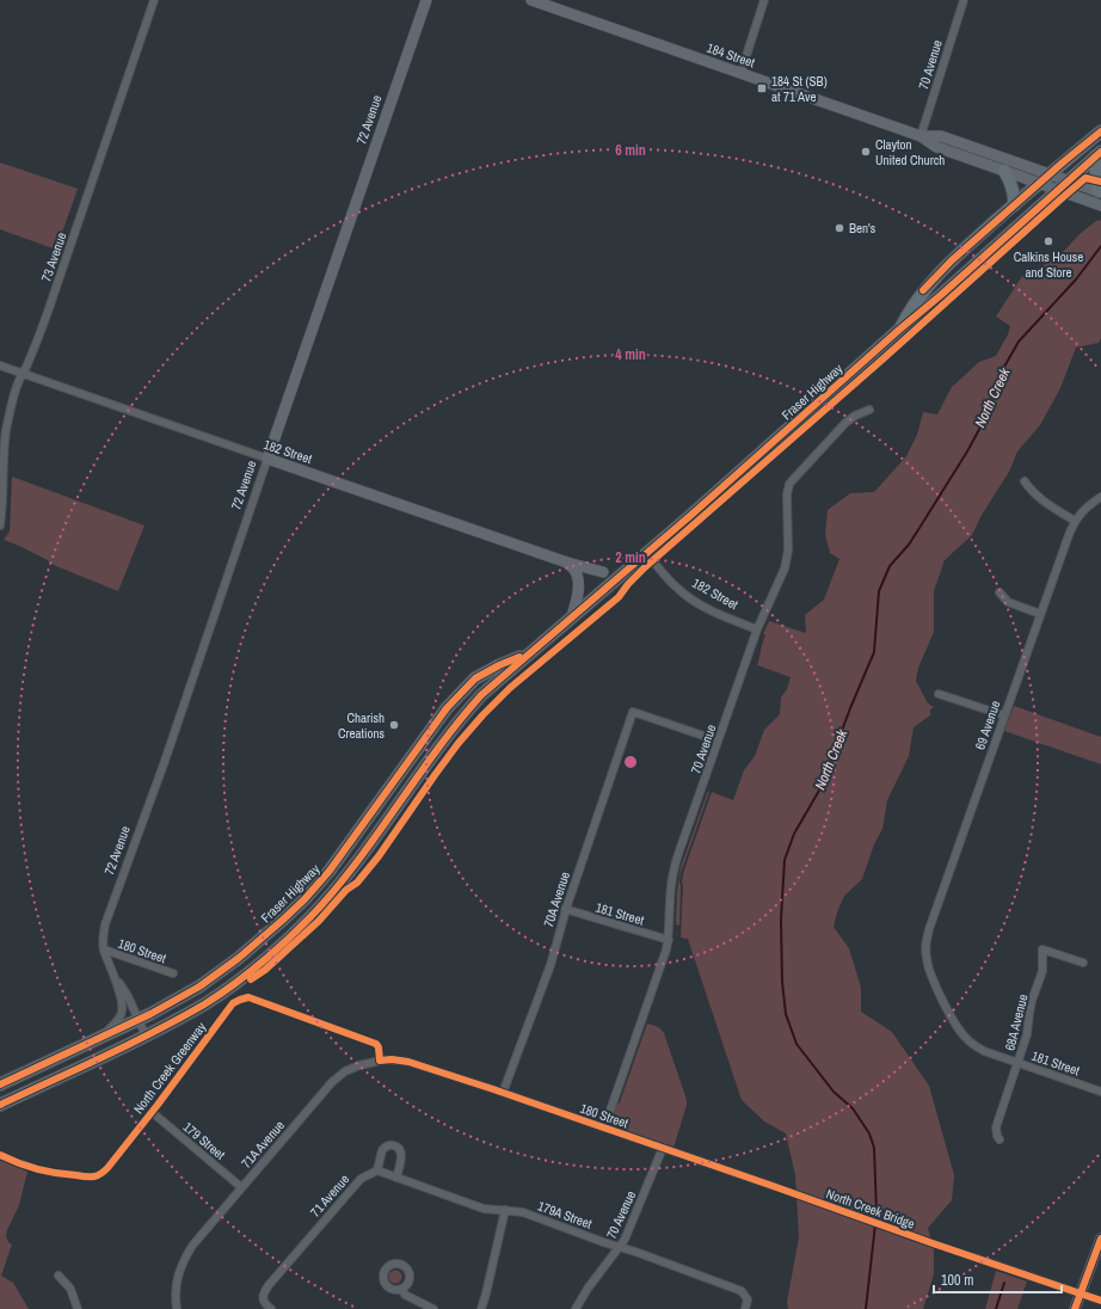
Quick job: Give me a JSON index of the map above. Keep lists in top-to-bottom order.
{
  "streets": {
    "main road": ["Fraser Highway"],
    "street": [
      "184 Street",
      "70 Avenue",
      "72 Avenue",
      "73 Avenue",
      "182 Street",
      "69 Avenue",
      "70A Avenue",
      "181 Street",
      "180 Street",
      "68A Avenue",
      "179 Street",
      "71A Avenue",
      "71 Avenue",
      "179A Street"
    ],
    "cycle path": ["North Creek Greenway"]
  },
  "crossings": [
    ["184 Street", "70 Avenue"],
    ["184 Street", "Fraser Highway"],
    ["70 Avenue", "182 Street"],
    ["70 Avenue", "70A Avenue"],
    ["70 Avenue", "181 Street"],
    ["70 Avenue", "180 Street"],
    ["70 Avenue", "179A Street"],
    ["72 Avenue", "Fraser Highway"],
    ["72 Avenue", "182 Street"],
    ["72 Avenue", "180 Street"],
    ["73 Avenue", "182 Street"],
    ["Fraser Highway", "182 Street"],
    ["69 Avenue", "181 Street"],
    ["70A Avenue", "181 Street"],
    ["70A Avenue", "180 Street"],
    ["181 Street", "68A Avenue"],
    ["180 Street", "71A Avenue"],
    ["179 Street", "71A Avenue"],
    ["71 Avenue", "179A Street"]
  ],
  "water": ["North Creek"],
  "places": {
    "transit": ["184 St (SB) at 71 Ave"],
    "other": [
      "Clayton United Church",
      "Ben's",
      "Calkins House and Store",
      "Charish Creations"
    ]
  },
  "scale_bar": "100 m",
  "rings": ["6 min", "4 min", "2 min"]
}
